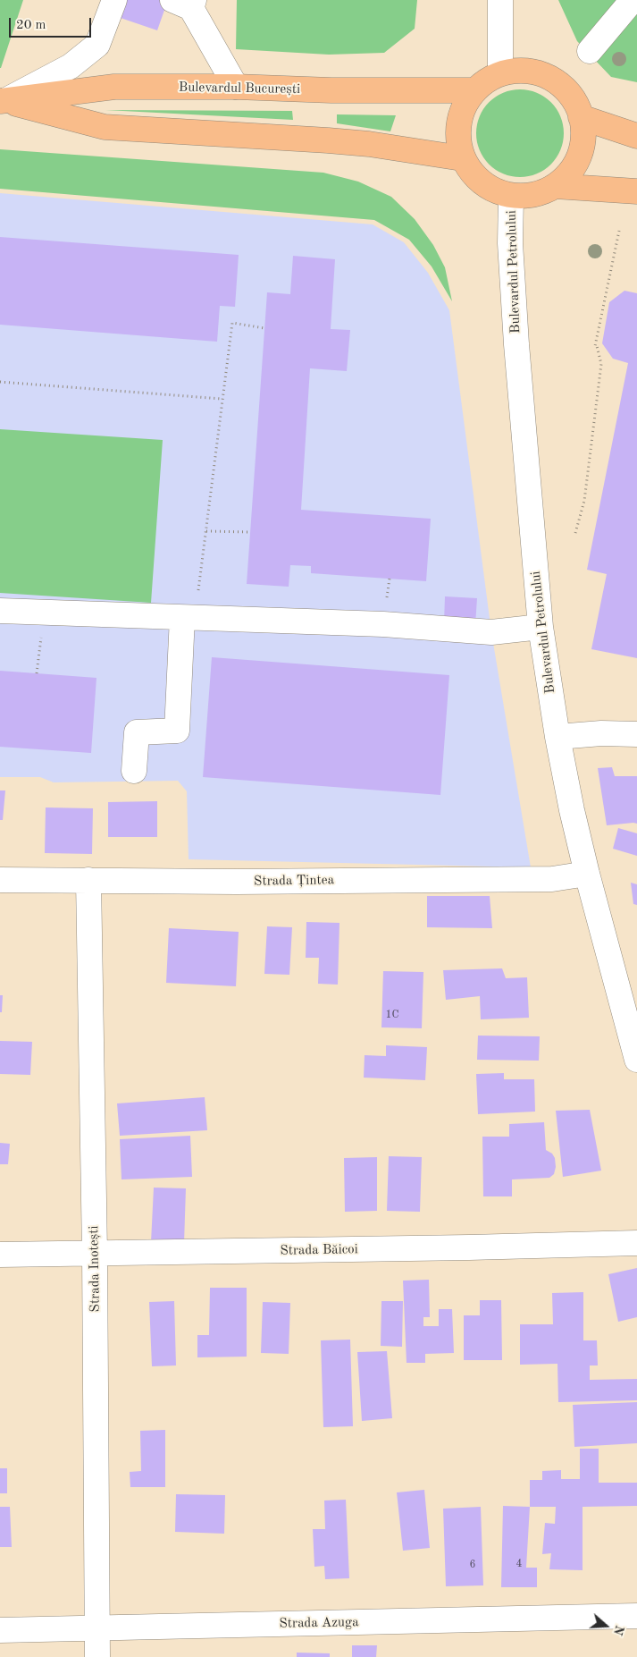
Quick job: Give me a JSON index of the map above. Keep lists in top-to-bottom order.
{
  "streets": {
    "main road": ["Bulevardul București"],
    "street": [
      "Bulevardul Petrolului",
      "Strada Țintea",
      "Strada Băicoi",
      "Strada Inotești",
      "Strada Azuga"
    ]
  },
  "crossings": [
    ["Bulevardul București", "Bulevardul Petrolului"],
    ["Bulevardul Petrolului", "Strada Țintea"],
    ["Strada Țintea", "Strada Inotești"],
    ["Strada Băicoi", "Strada Inotești"],
    ["Strada Inotești", "Strada Azuga"]
  ],
  "house_numbers": ["1C", "4", "6"],
  "scale_bar": "20 m",
  "north": "right"
}
